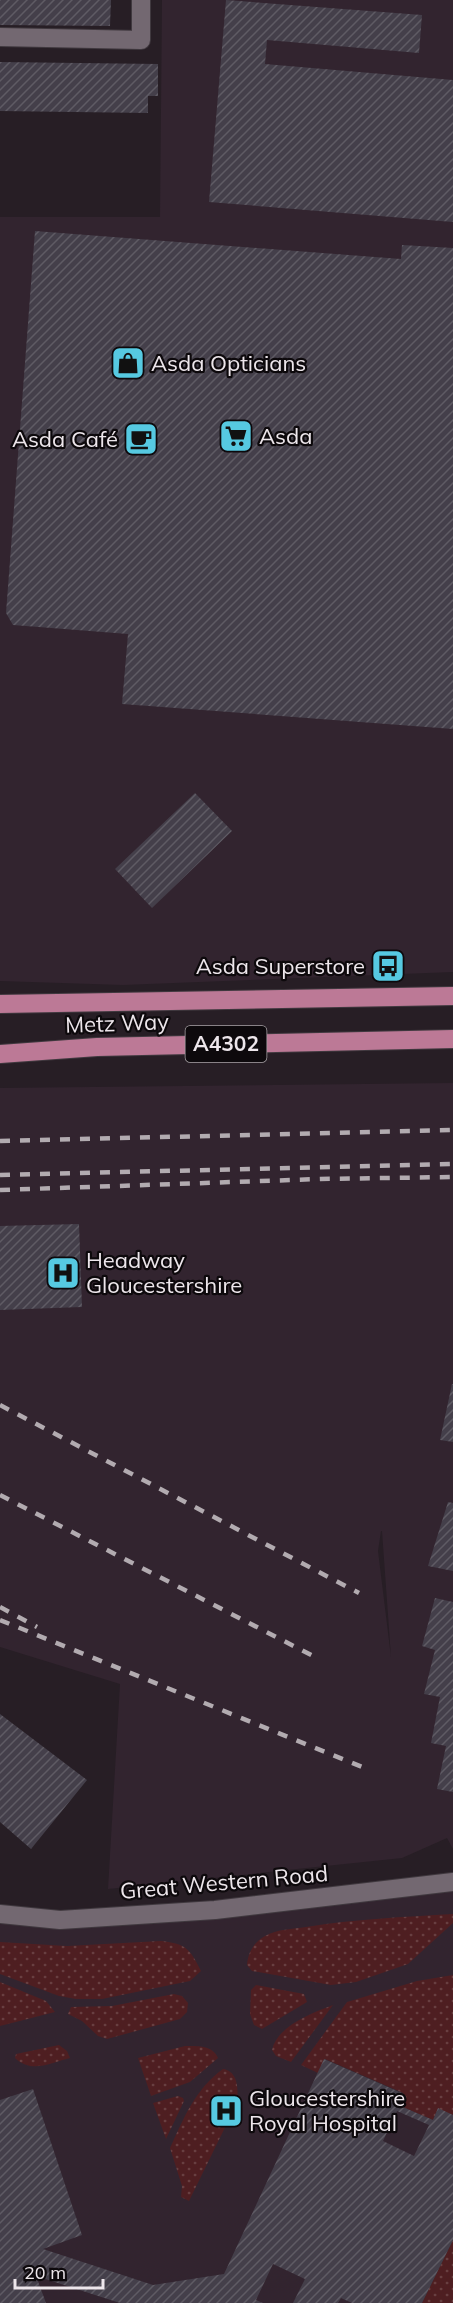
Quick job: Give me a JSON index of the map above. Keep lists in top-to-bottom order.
{
  "streets": {
    "main road": ["Metz Way", "A4302"],
    "street": ["Great Western Road"]
  },
  "places": {
    "shop": ["Asda Opticians"],
    "supermarket": ["Asda"],
    "cafe": ["Asda Café"],
    "bus stop": ["Asda Superstore"],
    "hospital": ["Headway Gloucestershire", "Gloucestershire Royal Hospital"]
  },
  "scale_bar": "20 m"
}
